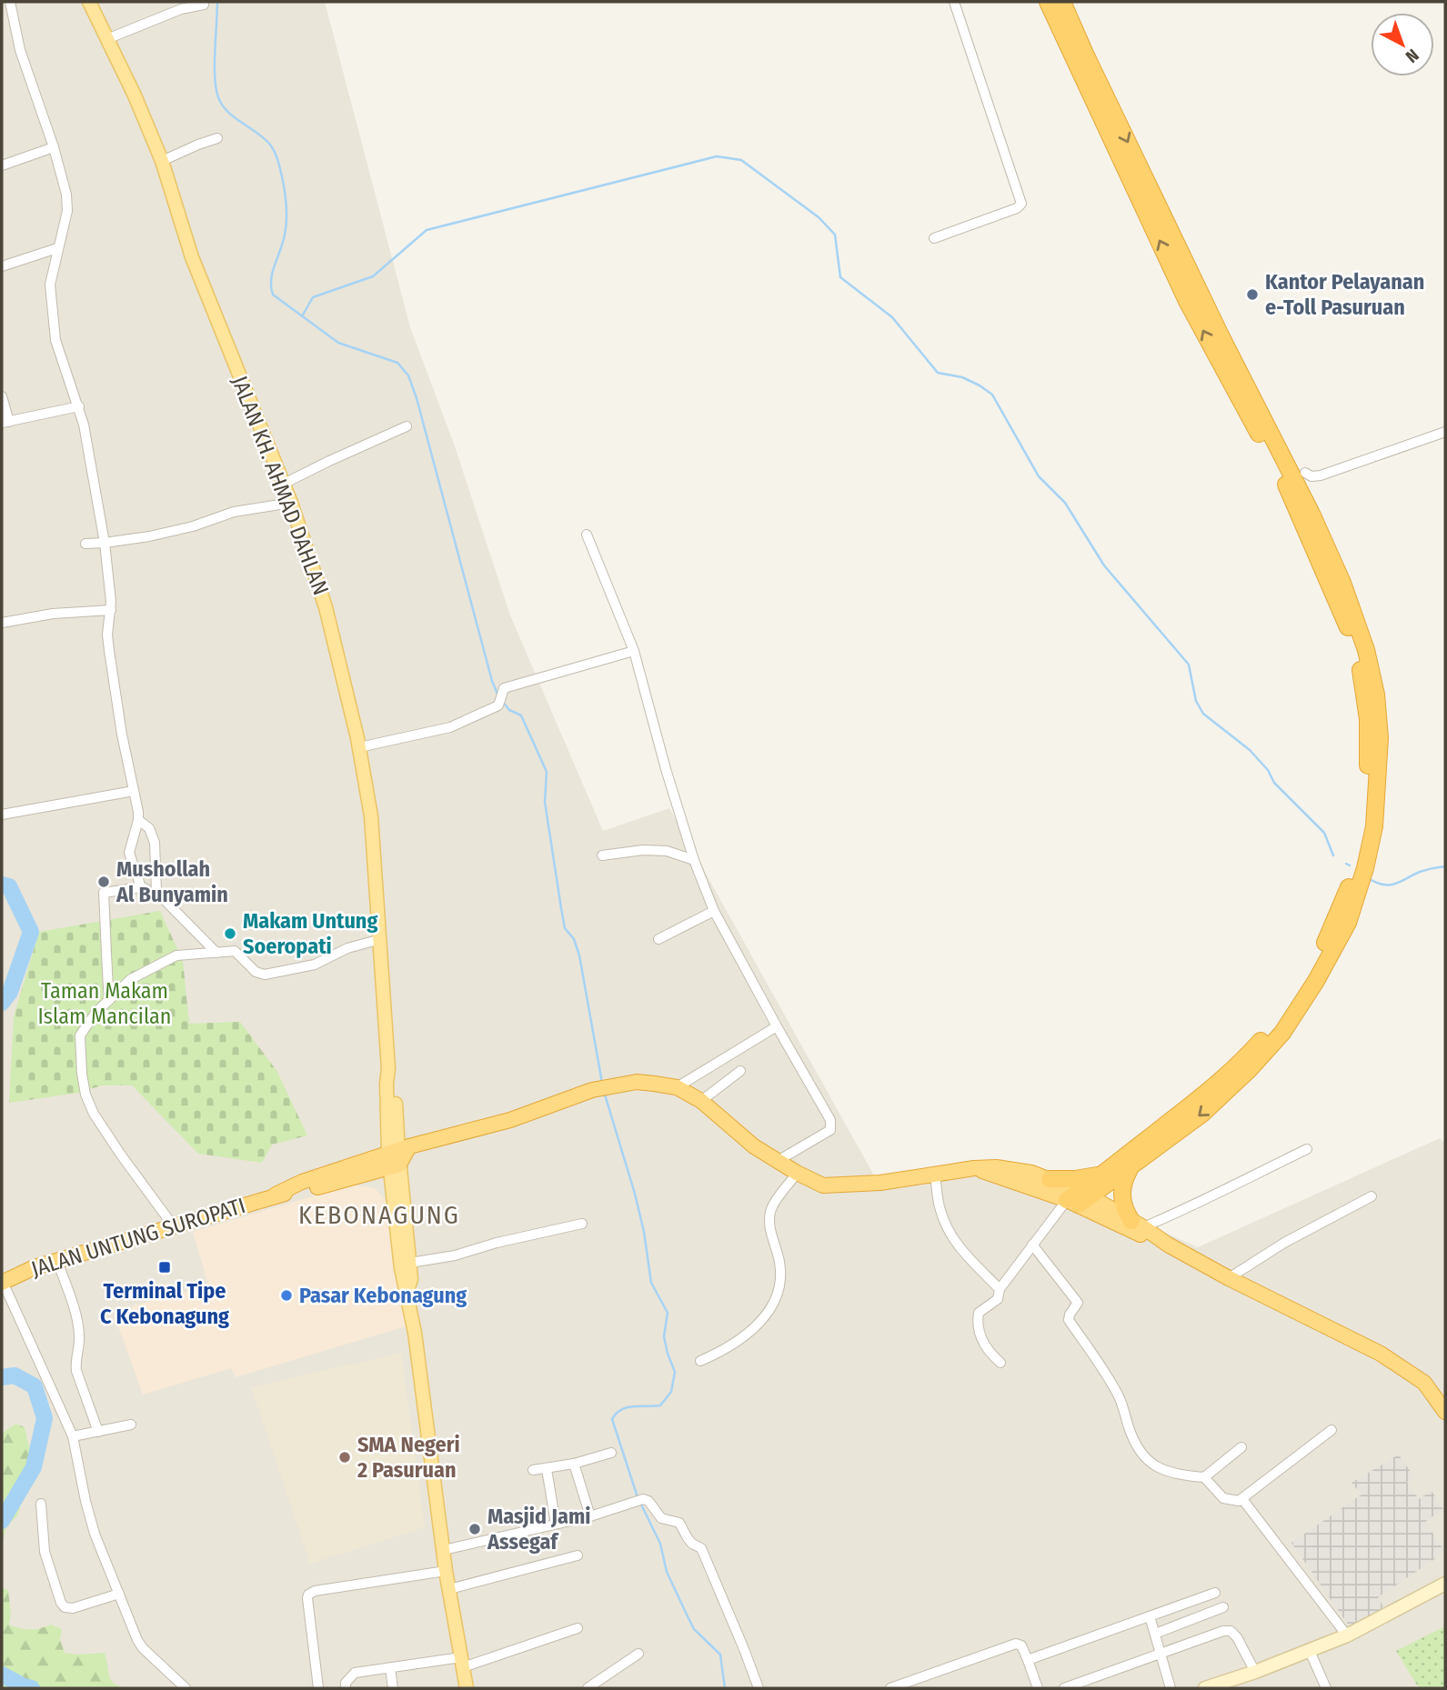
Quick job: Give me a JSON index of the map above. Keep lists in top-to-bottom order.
{
  "streets": {
    "highway": ["JALAN UNTUNG SUROPATI"],
    "main road": ["JALAN KH. AHMAD DAHLAN"]
  },
  "crossings": [
    ["JALAN KH. AHMAD DAHLAN", "JALAN UNTUNG SUROPATI"]
  ],
  "districts": ["KEBONAGUNG"],
  "parks": ["Taman Makam Islam Mancilan"],
  "places": {
    "other": [
      "Kantor Pelayanan e-Toll Pasuruan",
      "Mushollah Al Bunyamin",
      "Makam Untung Soeropati",
      "Pasar Kebonagung",
      "SMA Negeri 2 Pasuruan",
      "Masjid Jami Assegaf"
    ],
    "transit": ["Terminal Tipe C Kebonagung"]
  },
  "north": "bottom right"
}
